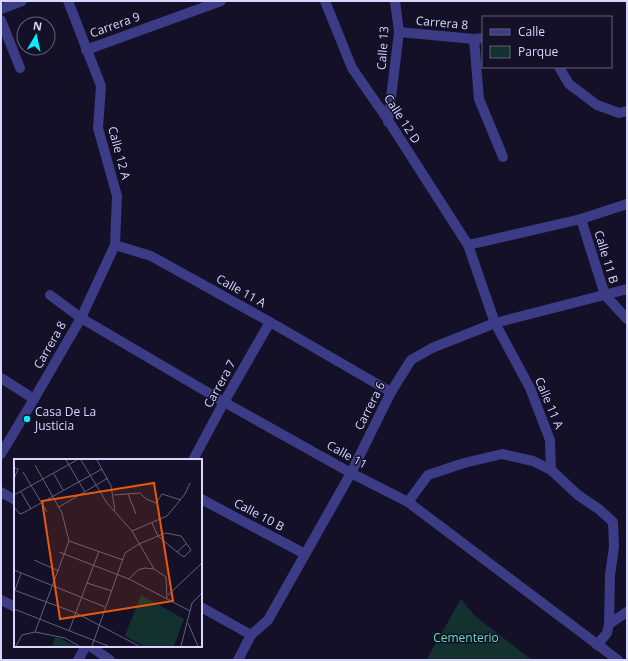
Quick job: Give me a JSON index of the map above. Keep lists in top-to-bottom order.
{
  "streets": {
    "street": [
      "Carrera 8",
      "Carrera 9",
      "Calle 13",
      "Calle 12 D",
      "Calle 12 A",
      "Calle 11 B",
      "Calle 11 A",
      "Carrera 7",
      "Carrera 6",
      "Calle 11",
      "Calle 10 B"
    ]
  },
  "crossings": [
    ["Carrera 8", "Calle 13"],
    ["Carrera 8", "Calle 12 A"],
    ["Carrera 8", "Calle 11 A"],
    ["Carrera 8", "Calle 11"],
    ["Carrera 9", "Calle 12 A"],
    ["Calle 13", "Calle 12 D"],
    ["Calle 12 D", "Calle 11 A"],
    ["Calle 12 A", "Calle 11 A"],
    ["Calle 11 B", "Carrera 6"],
    ["Calle 11 A", "Carrera 7"],
    ["Calle 11 A", "Carrera 6"],
    ["Carrera 7", "Calle 11"],
    ["Carrera 6", "Calle 11"],
    ["Carrera 6", "Calle 10 B"]
  ],
  "parks": ["Cementerio"],
  "places": ["Casa De La Justicia"],
  "legend": ["Calle", "Parque"],
  "north": "top"
}
